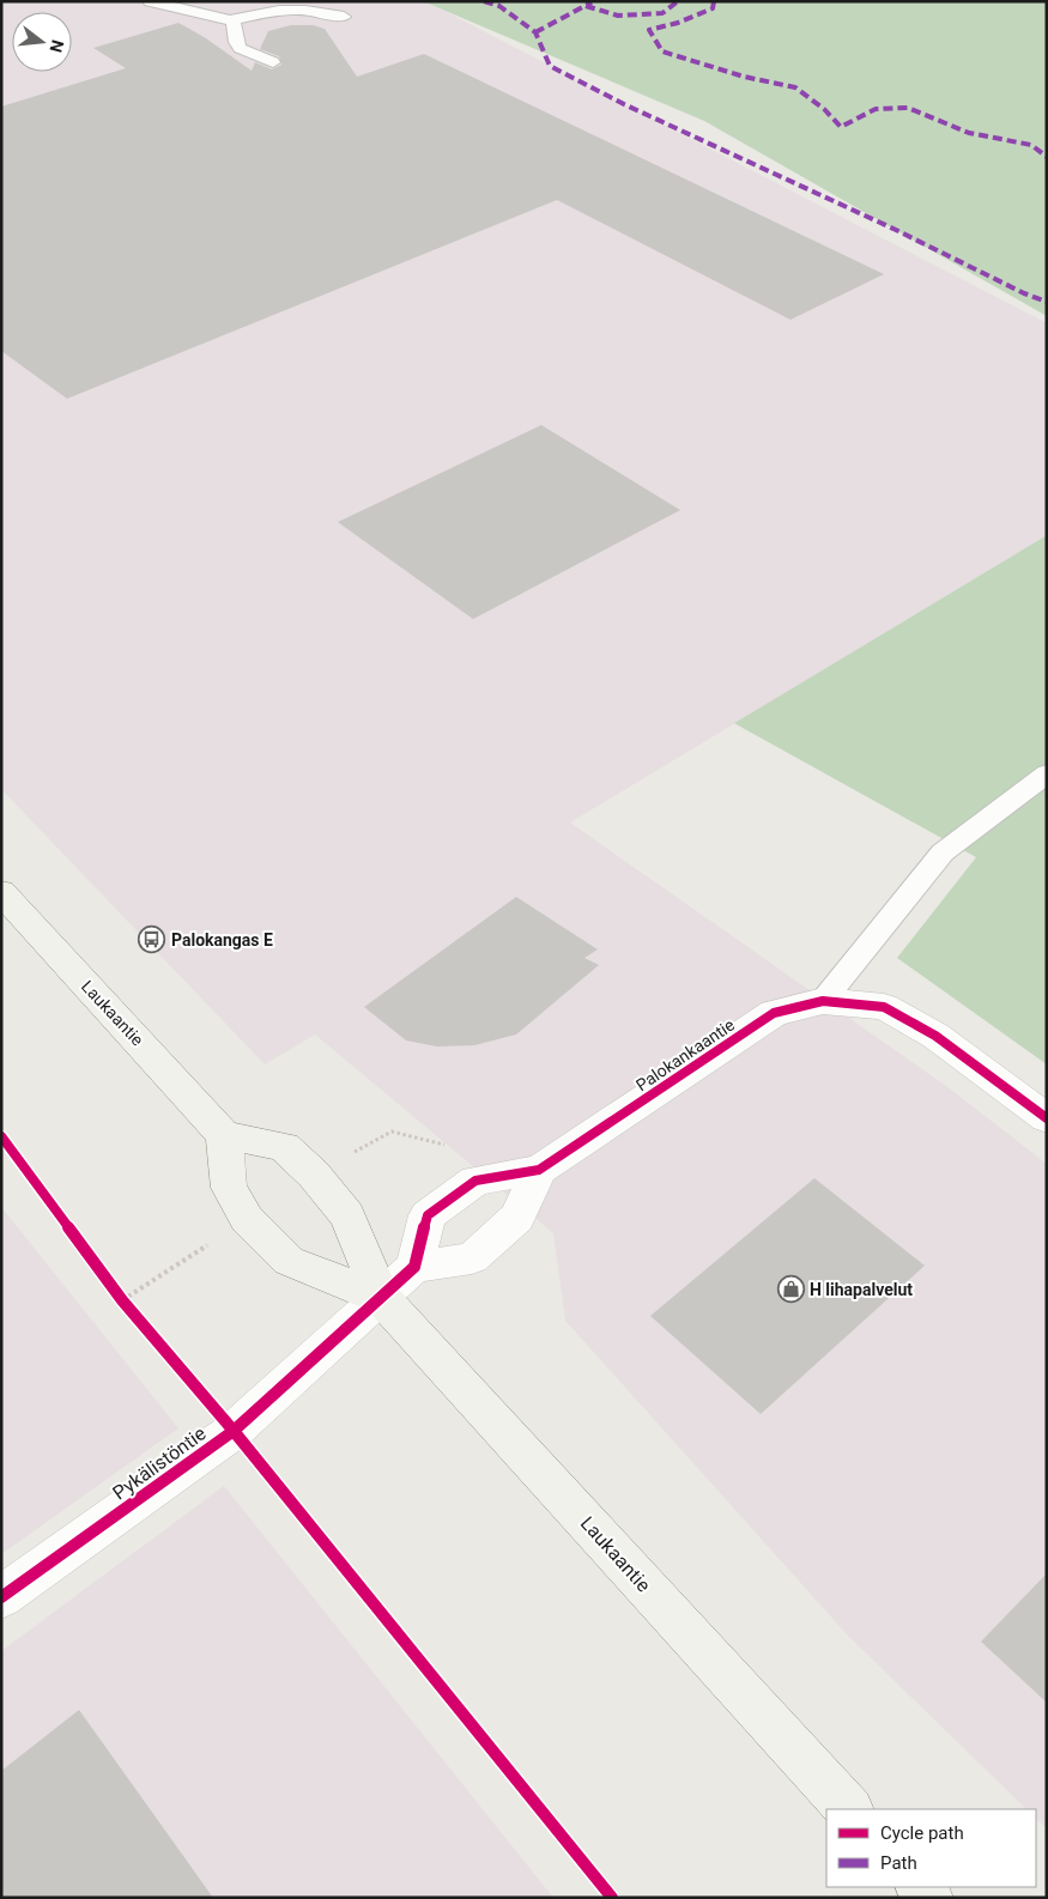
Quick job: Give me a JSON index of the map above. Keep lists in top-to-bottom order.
{
  "streets": {
    "main road": ["Laukaantie"],
    "street": ["Palokankaantie", "Pykälistöntie"]
  },
  "crossings": [
    ["Laukaantie", "Pykälistöntie"]
  ],
  "places": {
    "bus stop": ["Palokangas E"],
    "shop": ["H lihapalvelut"]
  },
  "legend": ["Cycle path", "Path"],
  "north": "right"
}
